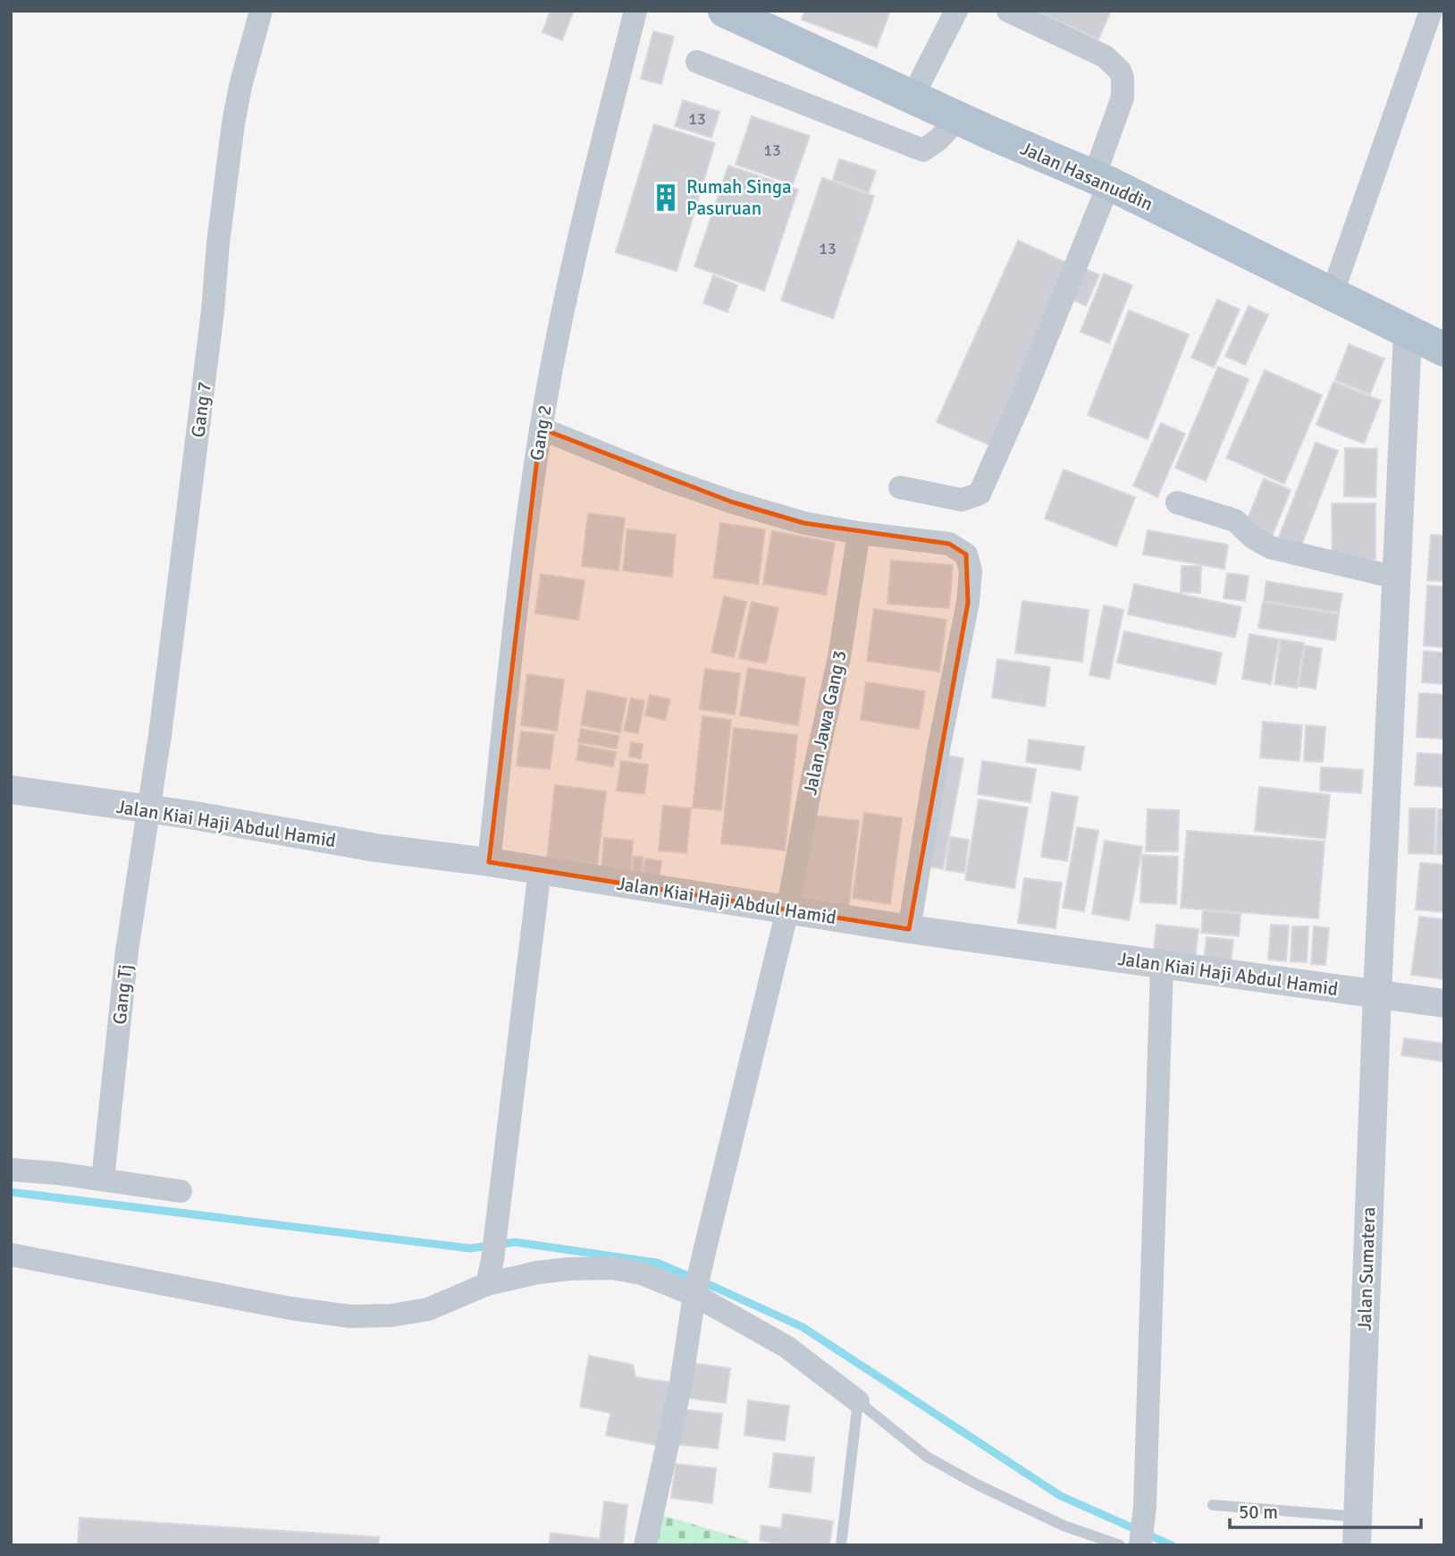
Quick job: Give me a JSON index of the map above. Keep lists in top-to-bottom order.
{
  "streets": {
    "main road": ["Jalan Hasanuddin"],
    "street": [
      "Gang 7",
      "Gang 2",
      "Jalan Jawa Gang 3",
      "Jalan Kiai Haji Abdul Hamid",
      "Gang Tj",
      "Jalan Sumatera"
    ]
  },
  "crossings": [
    ["Jalan Hasanuddin", "Jalan Sumatera"],
    ["Gang 7", "Jalan Kiai Haji Abdul Hamid"],
    ["Gang 7", "Gang Tj"],
    ["Gang 2", "Jalan Kiai Haji Abdul Hamid"],
    ["Jalan Jawa Gang 3", "Jalan Kiai Haji Abdul Hamid"],
    ["Jalan Kiai Haji Abdul Hamid", "Gang Tj"],
    ["Jalan Kiai Haji Abdul Hamid", "Jalan Sumatera"]
  ],
  "places": {
    "building": ["Rumah Singa Pasuruan"]
  },
  "house_numbers": ["13", "13", "13"],
  "scale_bar": "50 m"
}
